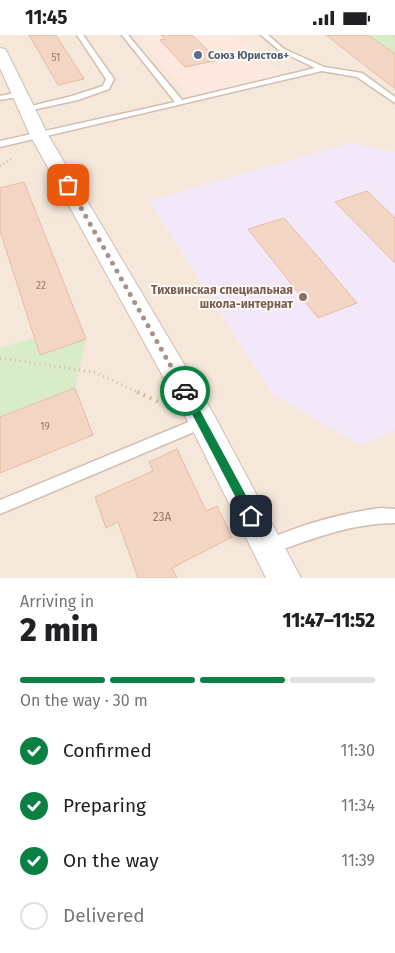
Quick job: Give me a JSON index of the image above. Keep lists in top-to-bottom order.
{
  "places": ["Союз Юристов+", "Тихвинская специальная школа-интернат"],
  "house_numbers": [
    "51",
    "22",
    "19",
    "23А"
  ],
  "page": {
    "status": "11:45",
    "heading": ["2 min", "Arriving in", "11:47–11:52"],
    "bar": "On the way · 30 m",
    "list": [
      ["Confirmed", "11:30"],
      ["Preparing", "11:34"],
      ["On the way", "11:39"],
      "Delivered"
    ]
  }
}
